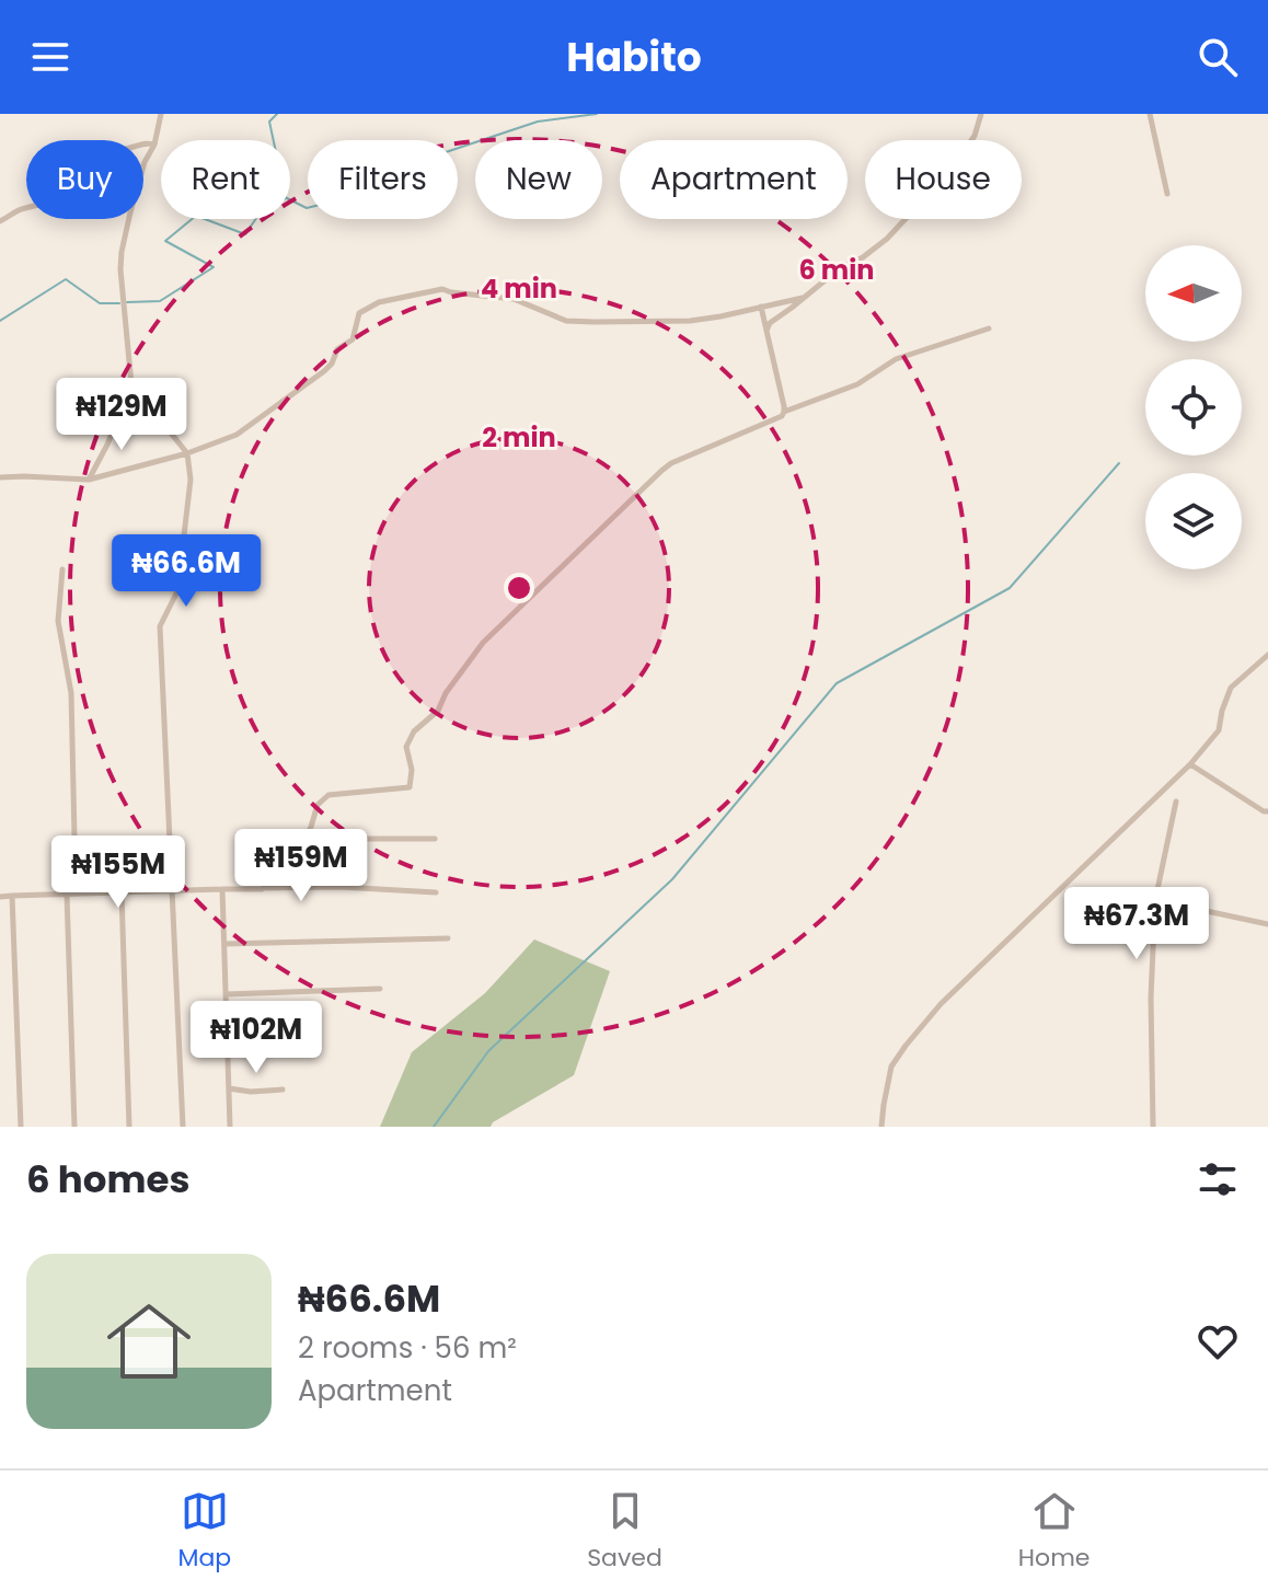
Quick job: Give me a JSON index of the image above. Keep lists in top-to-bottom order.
{
  "north": "left",
  "page": {
    "header": "Habito",
    "chip": [
      "Buy",
      "Rent",
      "Filters",
      "New",
      "Apartment",
      "House"
    ],
    "price": [
      "₦129M",
      "₦66.6M",
      "₦159M",
      "₦155M",
      "₦67.3M",
      "₦102M"
    ],
    "heading": "6 homes",
    "list": [
      {
        "name": "₦66.6M",
        "note": "2 rooms · 56 m² · Apartment"
      }
    ],
    "tabs": ["Map", "Saved", "Home"]
  },
  "rings": ["6 min", "4 min", "2 min"]
}
